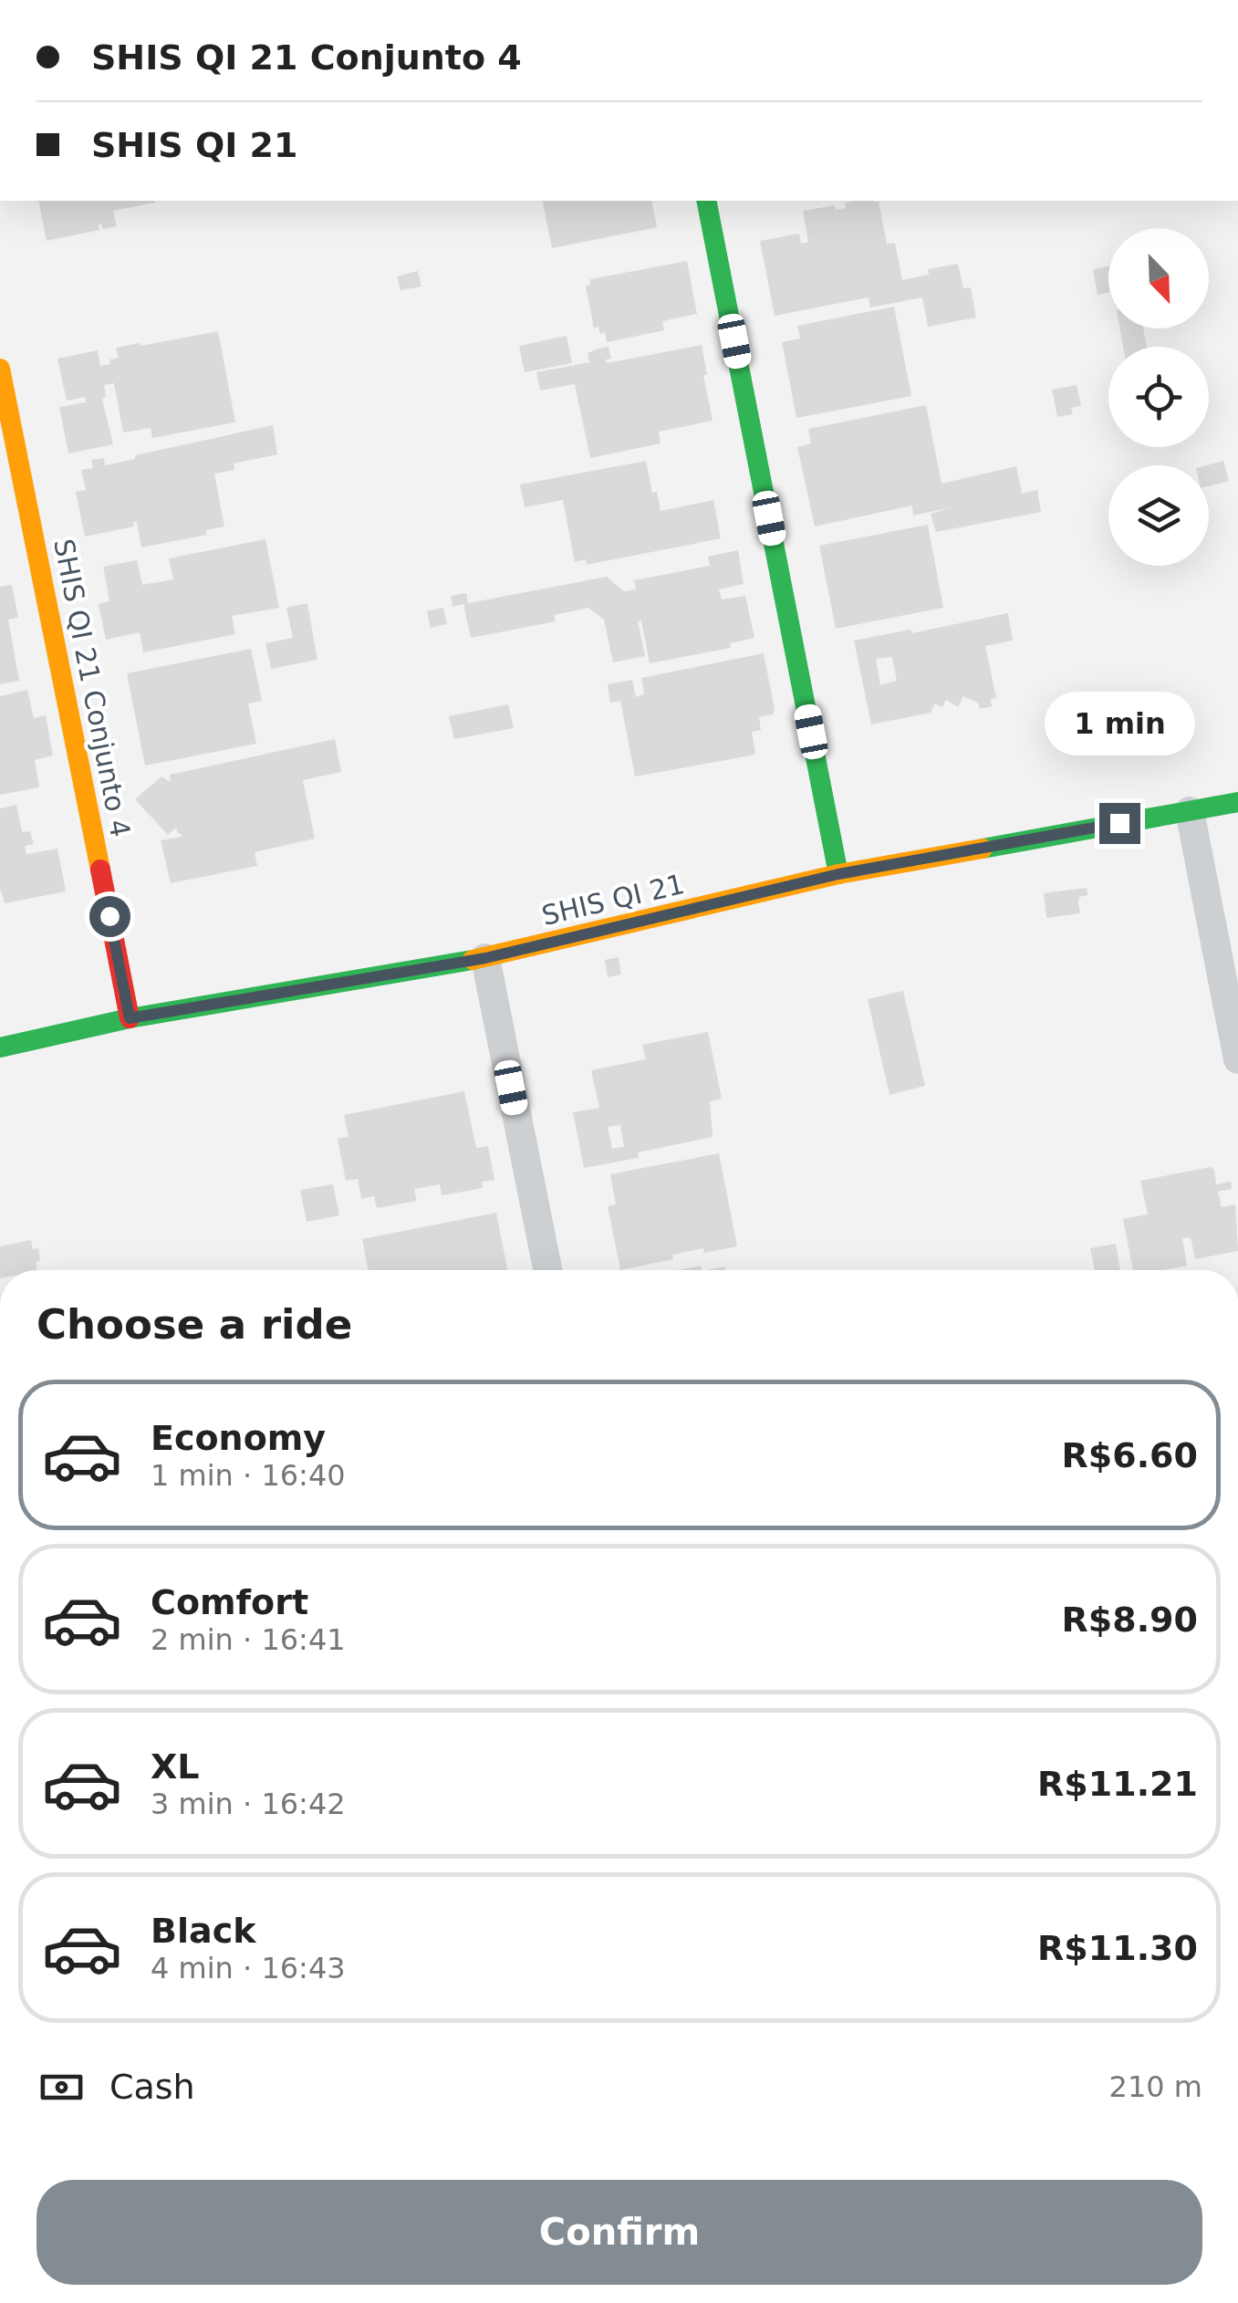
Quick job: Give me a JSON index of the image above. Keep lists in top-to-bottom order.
{
  "streets": {
    "street": ["SHIS QI 21 Conjunto 4", "SHIS QI 21"]
  },
  "crossings": [
    ["SHIS QI 21 Conjunto 4", "SHIS QI 21"]
  ],
  "north": "bottom right",
  "page": {
    "banner": ["SHIS QI 21 Conjunto 4", "SHIS QI 21"],
    "bubble": "1 min",
    "heading": "Choose a ride",
    "list": [
      {
        "name": "Economy",
        "note": "1 min · 16:40",
        "value": "R$6.60"
      },
      {
        "name": "Comfort",
        "note": "2 min · 16:41",
        "value": "R$8.90"
      },
      {
        "name": "XL",
        "note": "3 min · 16:42",
        "value": "R$11.21"
      },
      {
        "name": "Black",
        "note": "4 min · 16:43",
        "value": "R$11.30"
      }
    ],
    "pay": ["Cash", "210 m"],
    "buttons": "Confirm"
  }
}
